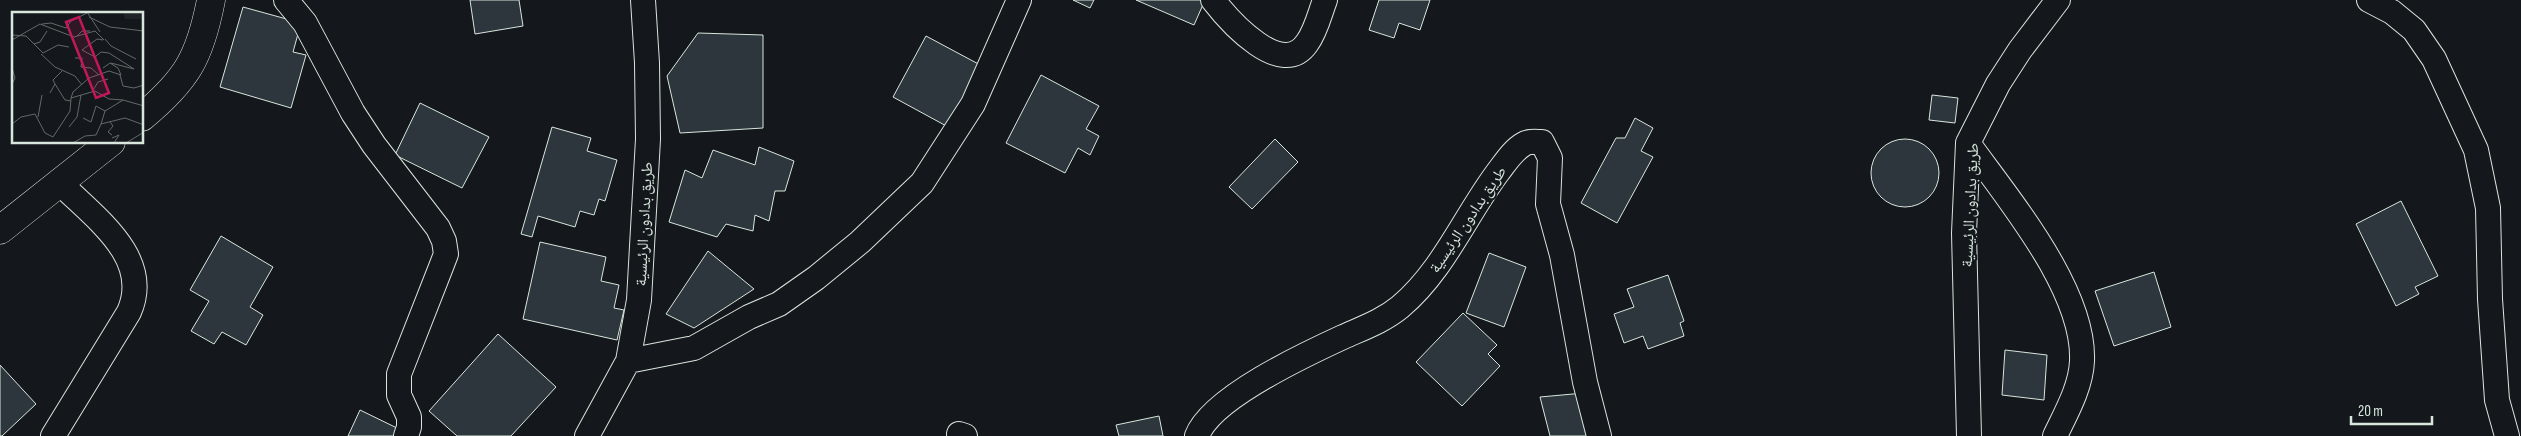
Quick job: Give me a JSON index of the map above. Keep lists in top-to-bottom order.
{
  "streets": {
    "street": ["طريق بدادون الرئيسية"]
  },
  "scale_bar": "20 m"
}
